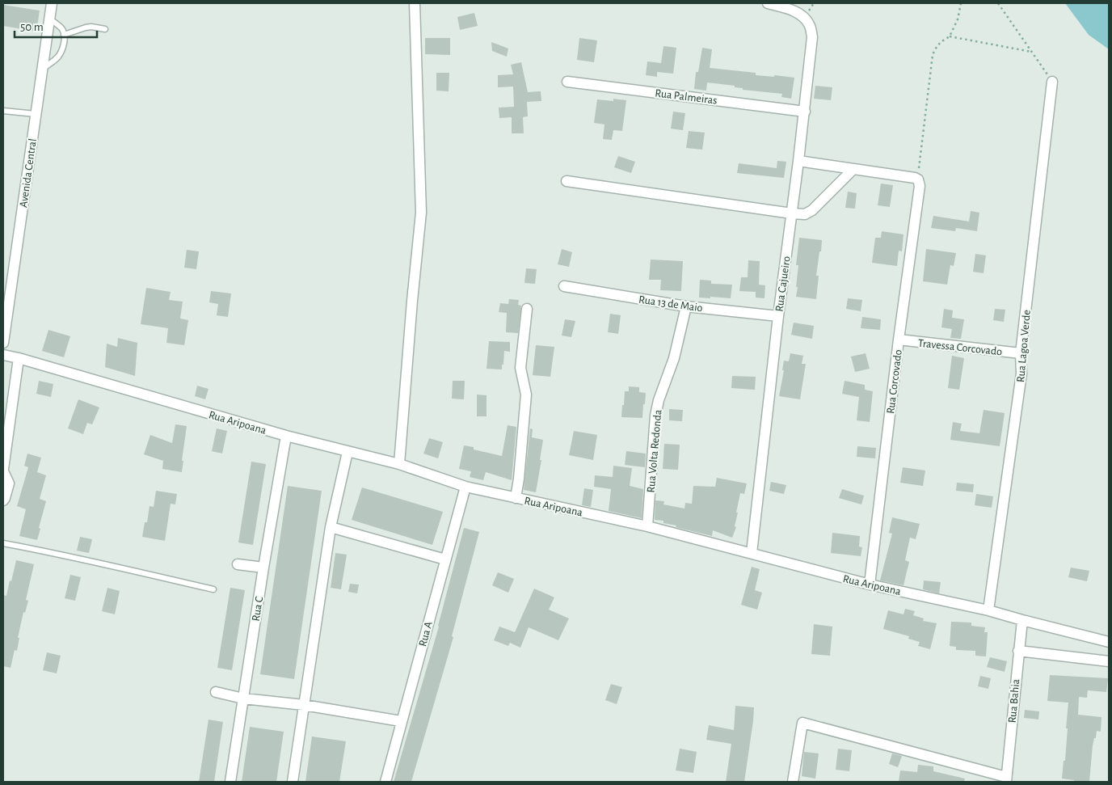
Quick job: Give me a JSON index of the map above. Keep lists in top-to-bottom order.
{
  "streets": {
    "street": [
      "Rua Palmeiras",
      "Avenida Central",
      "Rua Cajueiro",
      "Rua 13 de Maio",
      "Rua Lagoa Verde",
      "Travessa Corcovado",
      "Rua Corcovado",
      "Rua Aripoana",
      "Rua Volta Redonda",
      "Rua C",
      "Rua A",
      "Rua Bahia"
    ]
  },
  "crossings": [
    ["Rua Palmeiras", "Rua Cajueiro"],
    ["Rua Cajueiro", "Rua 13 de Maio"],
    ["Rua Cajueiro", "Rua Aripoana"],
    ["Rua 13 de Maio", "Rua Volta Redonda"],
    ["Rua Lagoa Verde", "Travessa Corcovado"],
    ["Rua Lagoa Verde", "Rua Aripoana"],
    ["Travessa Corcovado", "Rua Corcovado"],
    ["Rua Corcovado", "Rua Aripoana"],
    ["Rua Aripoana", "Rua Volta Redonda"],
    ["Rua Aripoana", "Rua C"],
    ["Rua Aripoana", "Rua A"],
    ["Rua Aripoana", "Rua Bahia"]
  ],
  "scale_bar": "50 m"
}
